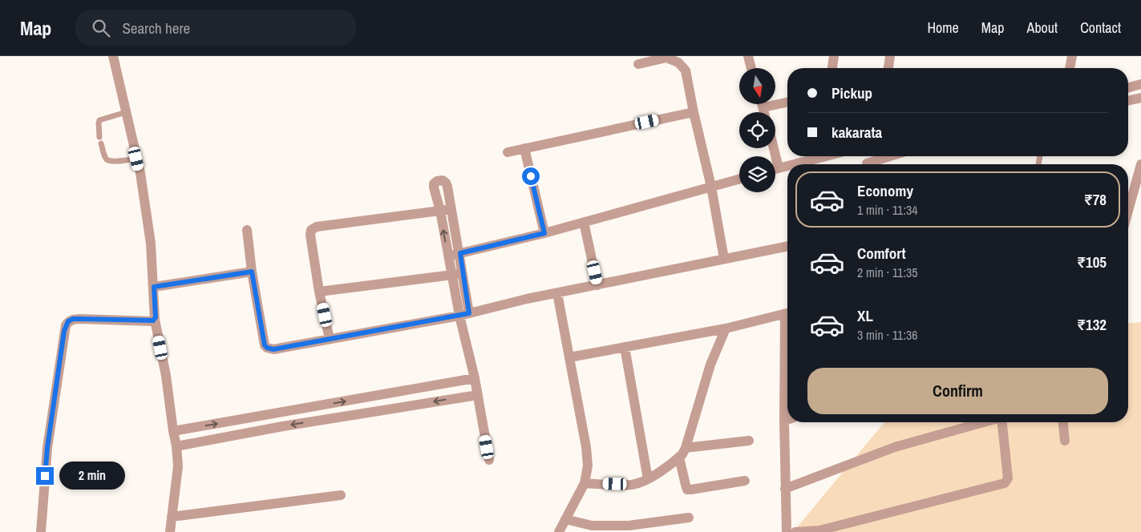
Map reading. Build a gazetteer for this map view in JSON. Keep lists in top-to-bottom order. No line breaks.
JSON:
{"north":"bottom","page":{"header":"Map","search":"Search here","nav":["Home","Map","About","Contact"],"banner":["Pickup","kakarata"],"list":[{"name":"Economy","note":"1 min · 11:34","value":"₹78"},{"name":"Comfort","note":"2 min · 11:35","value":"₹105"},{"name":"XL","note":"3 min · 11:36","value":"₹132"}],"buttons":"Confirm","bubble":"2 min"}}
